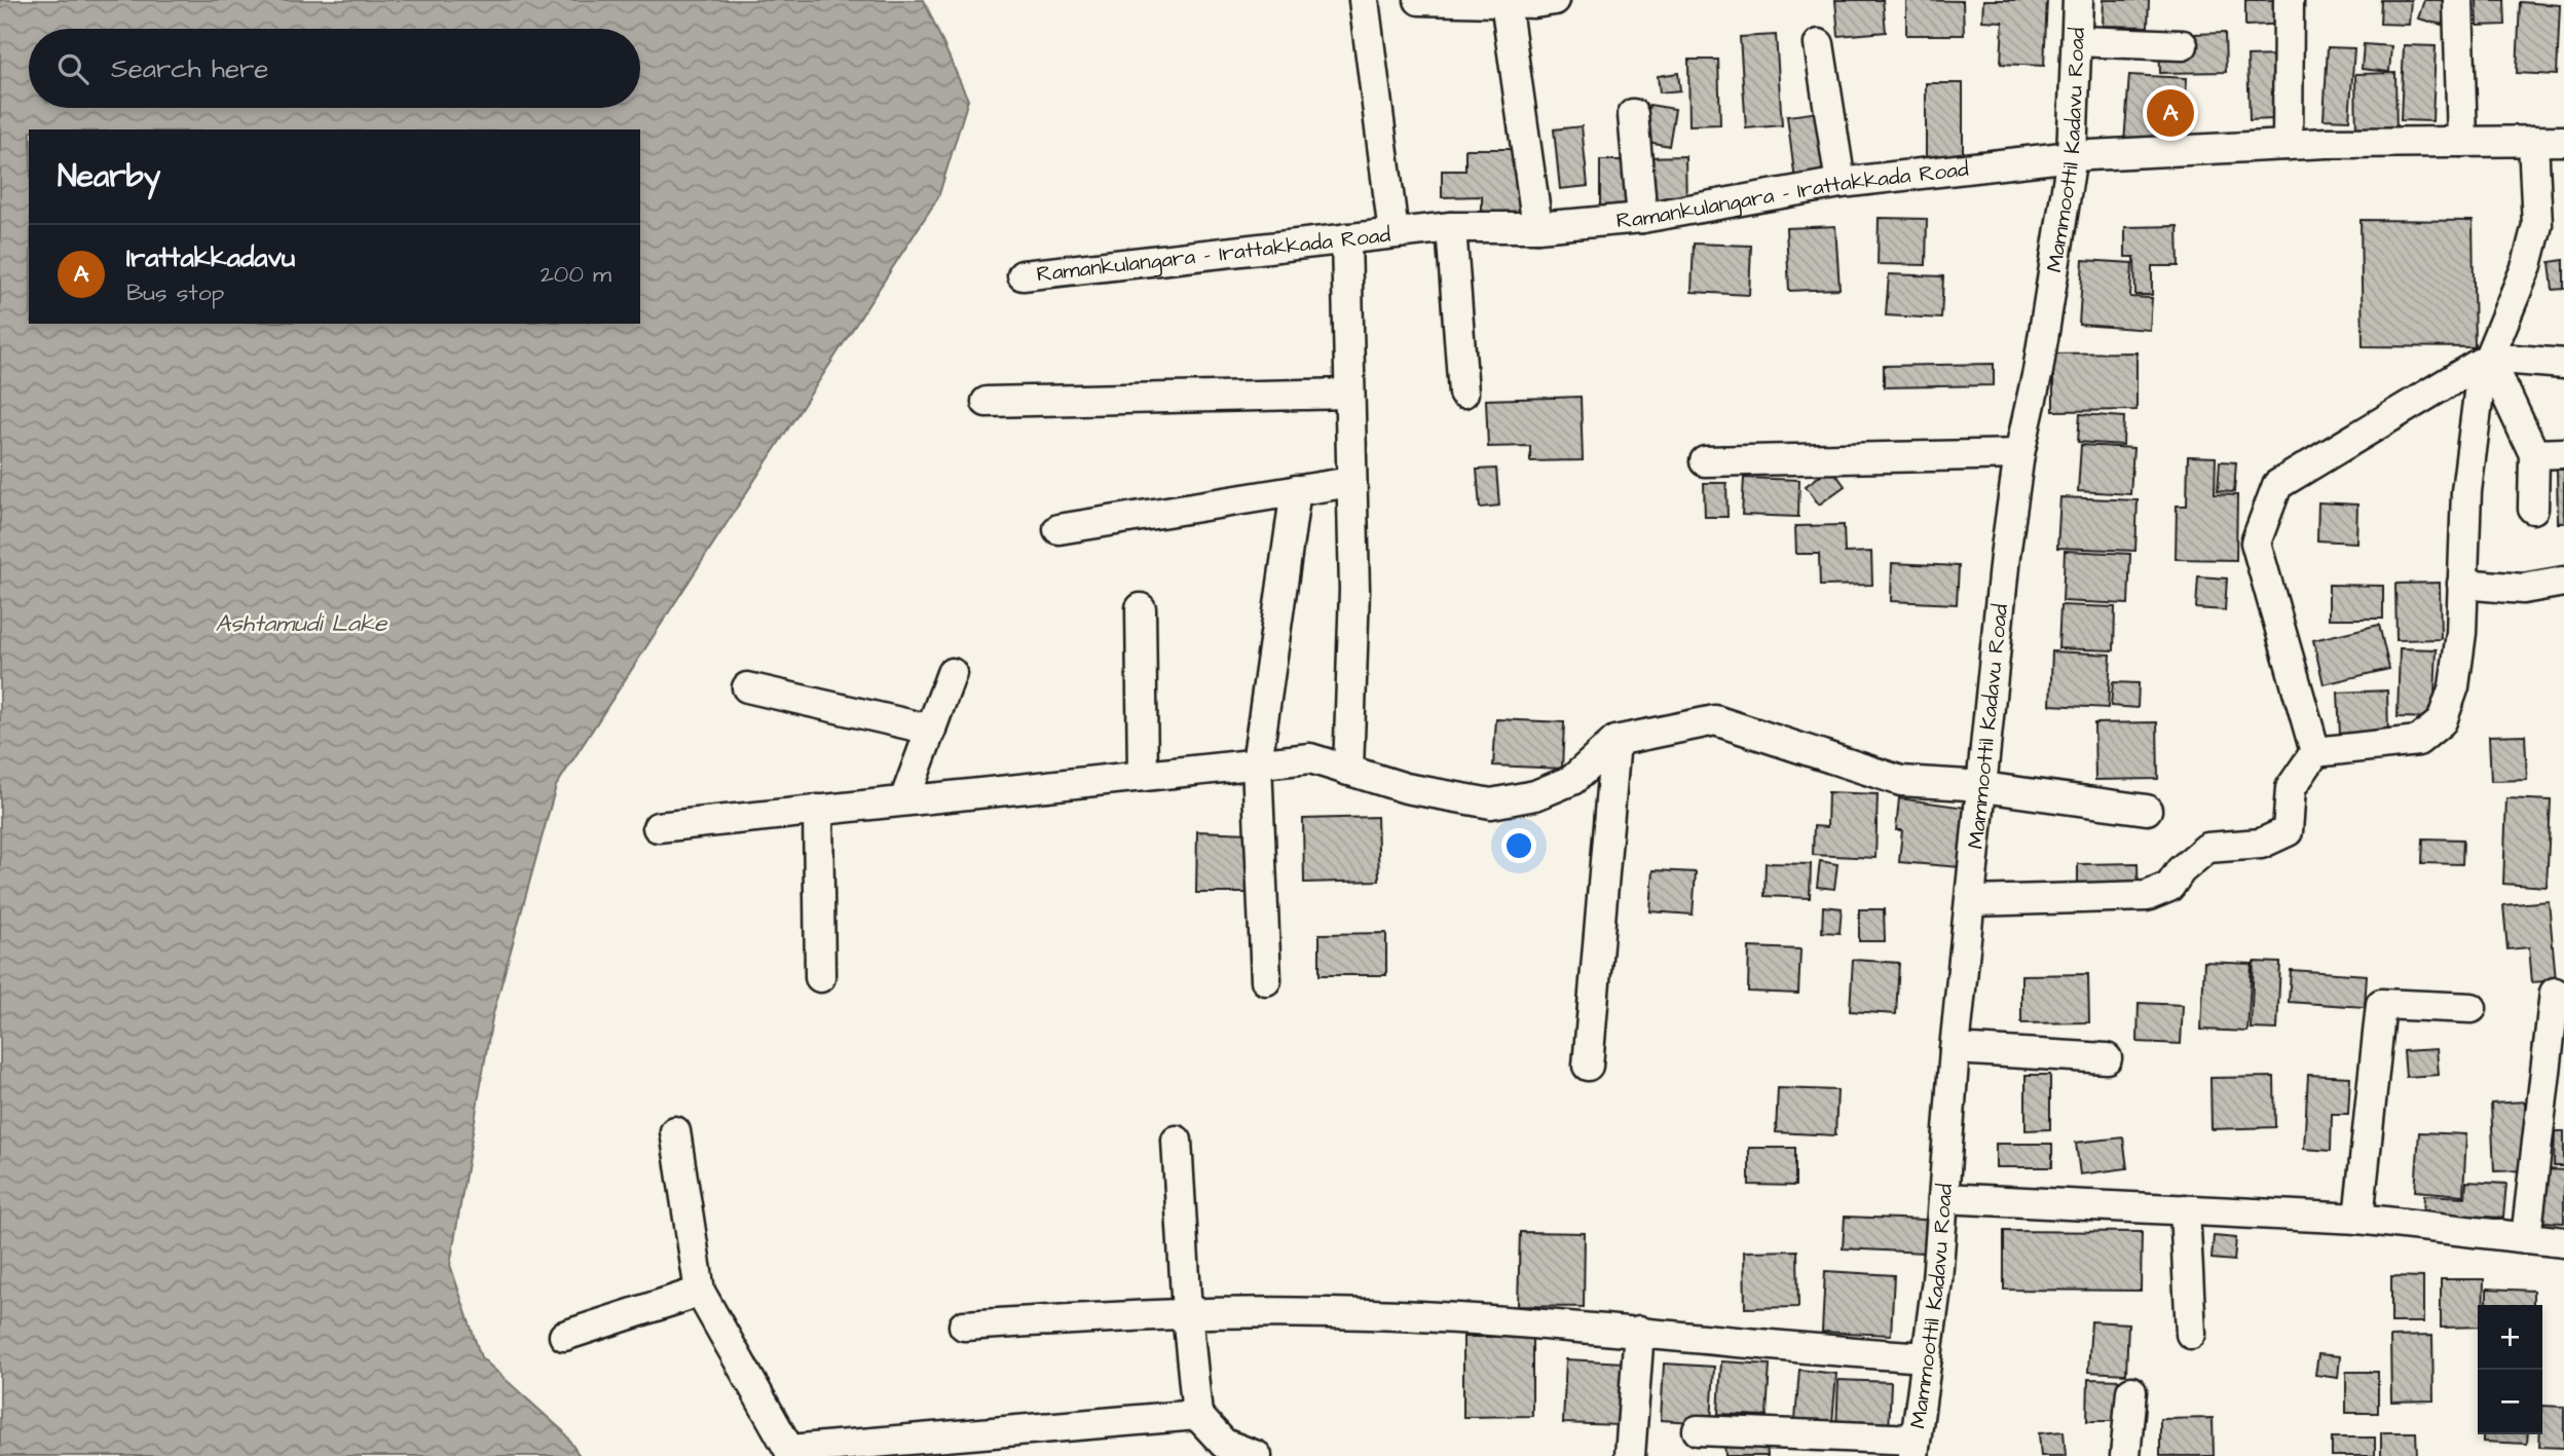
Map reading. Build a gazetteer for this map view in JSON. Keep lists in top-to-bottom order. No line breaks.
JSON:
{"streets":{"street":["Mammoottil Kadavu Road","Ramankulangara - Irattakkada Road"]},"crossings":[["Mammoottil Kadavu Road","Ramankulangara - Irattakkada Road"]],"water":["Ashtamudi Lake"],"page":{"search":"Search here","pins":"A","heading":"Nearby","list":[{"mark":"A","name":"Irattakkadavu","note":"Bus stop","value":"200 m"}],"map_buttons":["+","−"]}}
